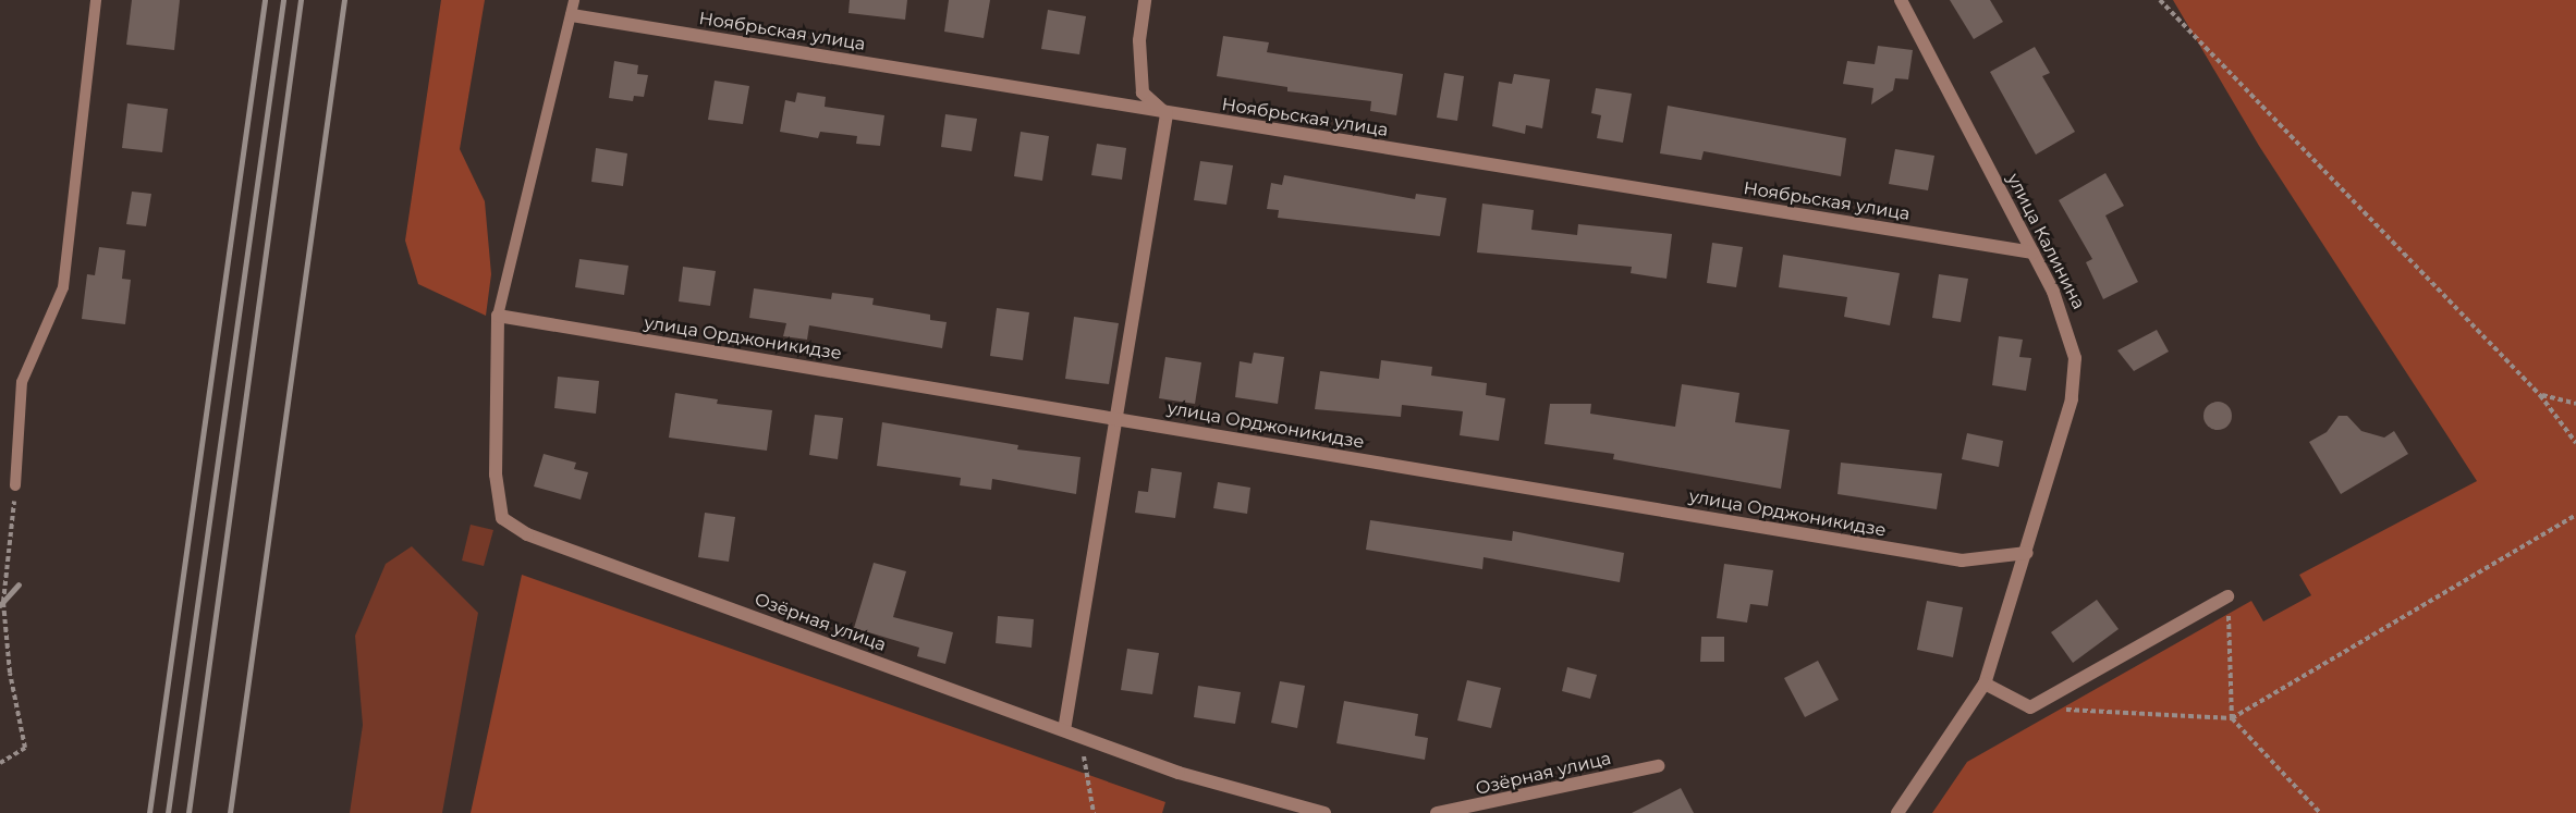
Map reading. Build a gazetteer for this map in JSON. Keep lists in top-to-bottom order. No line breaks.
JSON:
{"streets":{"street":["Ноябрьская улица","улица Калинина","улица Орджоникидзе","Озёрная улица"]},"crossings":[["Ноябрьская улица","улица Калинина"],["улица Калинина","улица Орджоникидзе"],["улица Орджоникидзе","Озёрная улица"]]}
